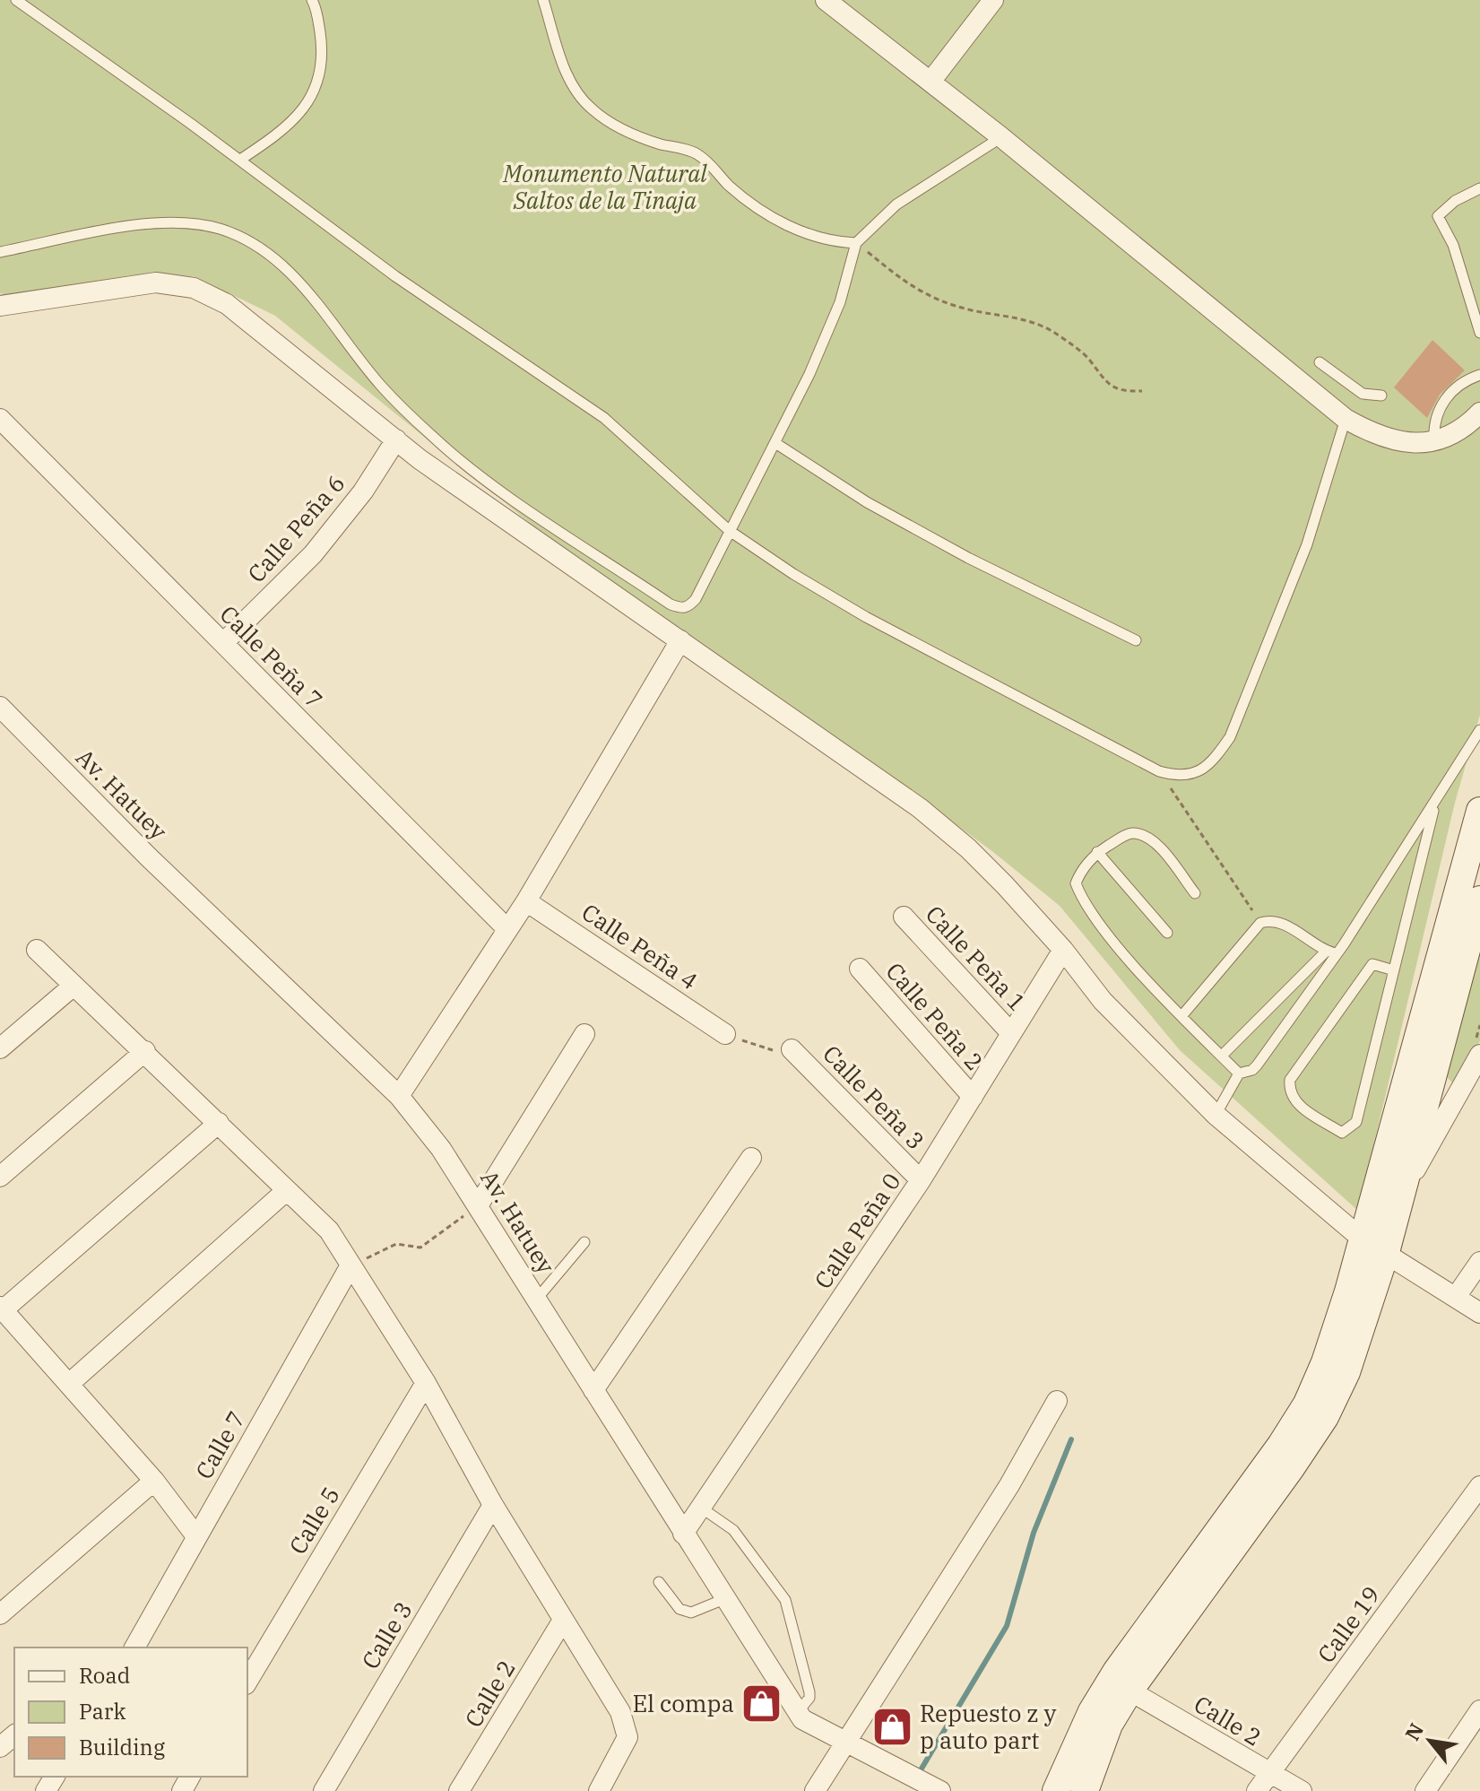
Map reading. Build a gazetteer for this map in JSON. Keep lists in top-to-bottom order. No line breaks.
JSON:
{"streets":{"street":["Calle Peña 6","Calle Peña 7","Av. Hatuey","Calle Peña 4","Calle Peña 1","Calle Peña 2","Calle Peña 3","Calle Peña 0","Calle 7","Calle 5","Calle 19","Calle 3","Calle 2"]},"crossings":[["Calle Peña 6","Calle Peña 7"],["Av. Hatuey","Calle Peña 0"],["Calle Peña 1","Calle Peña 0"],["Calle Peña 2","Calle Peña 0"],["Calle Peña 3","Calle Peña 0"],["Calle 19","Calle 2"]],"parks":["Monumento Natural Saltos de la Tinaja"],"places":{"shop":["El compa","Repuesto z y p auto part"]},"legend":["Road","Park","Building"],"north":"top left"}
